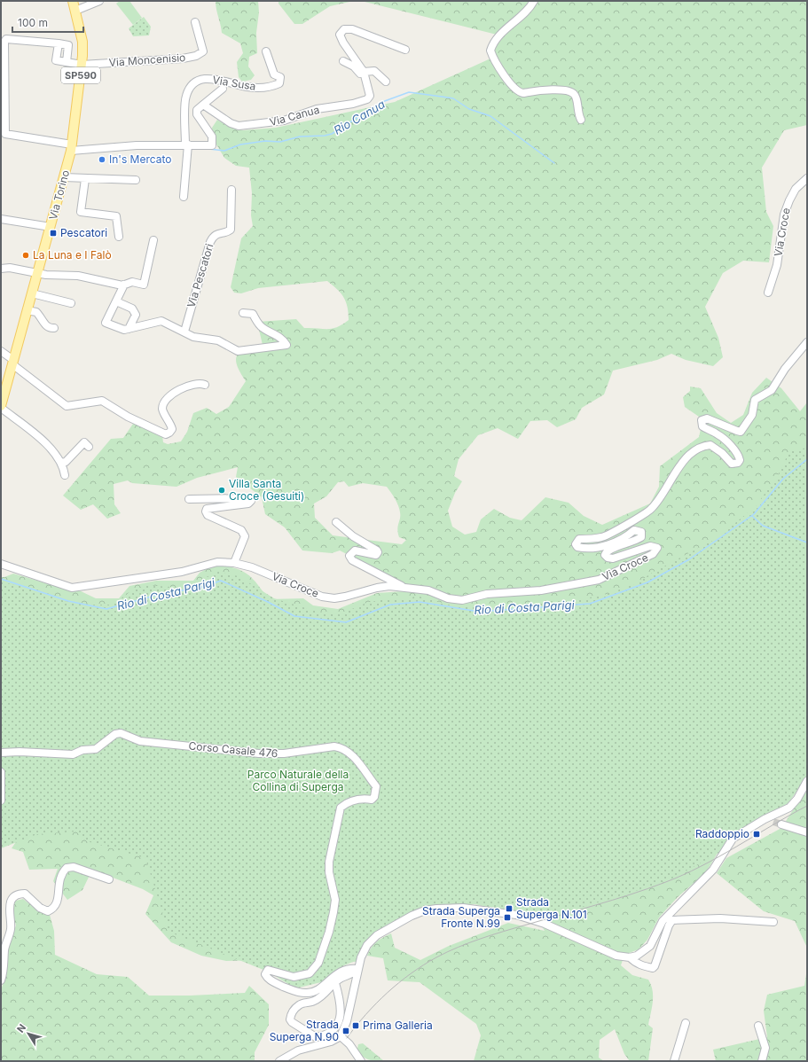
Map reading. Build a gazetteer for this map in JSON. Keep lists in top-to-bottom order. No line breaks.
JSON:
{"streets":{"main road":["SP590","Via Torino"],"street":["Via Moncenisio","Via Susa","Via Canua","Via Croce","Via Pescatori","Corso Casale 476"]},"crossings":[["Via Moncenisio","Via Torino"]],"water":["Rio Canua","Rio di Costa Parigi"],"parks":["Parco Naturale della Collina di Superga"],"places":{"other":["In's Mercato","La Luna e I Falò","Villa Santa Croce (Gesuiti)"],"transit":["Pescatori","Raddoppio","Strada Superga N.101","Strada Superga Fronte N.99","Prima Galleria","Strada Superga N.90"]},"scale_bar":"100 m","north":"top left"}
